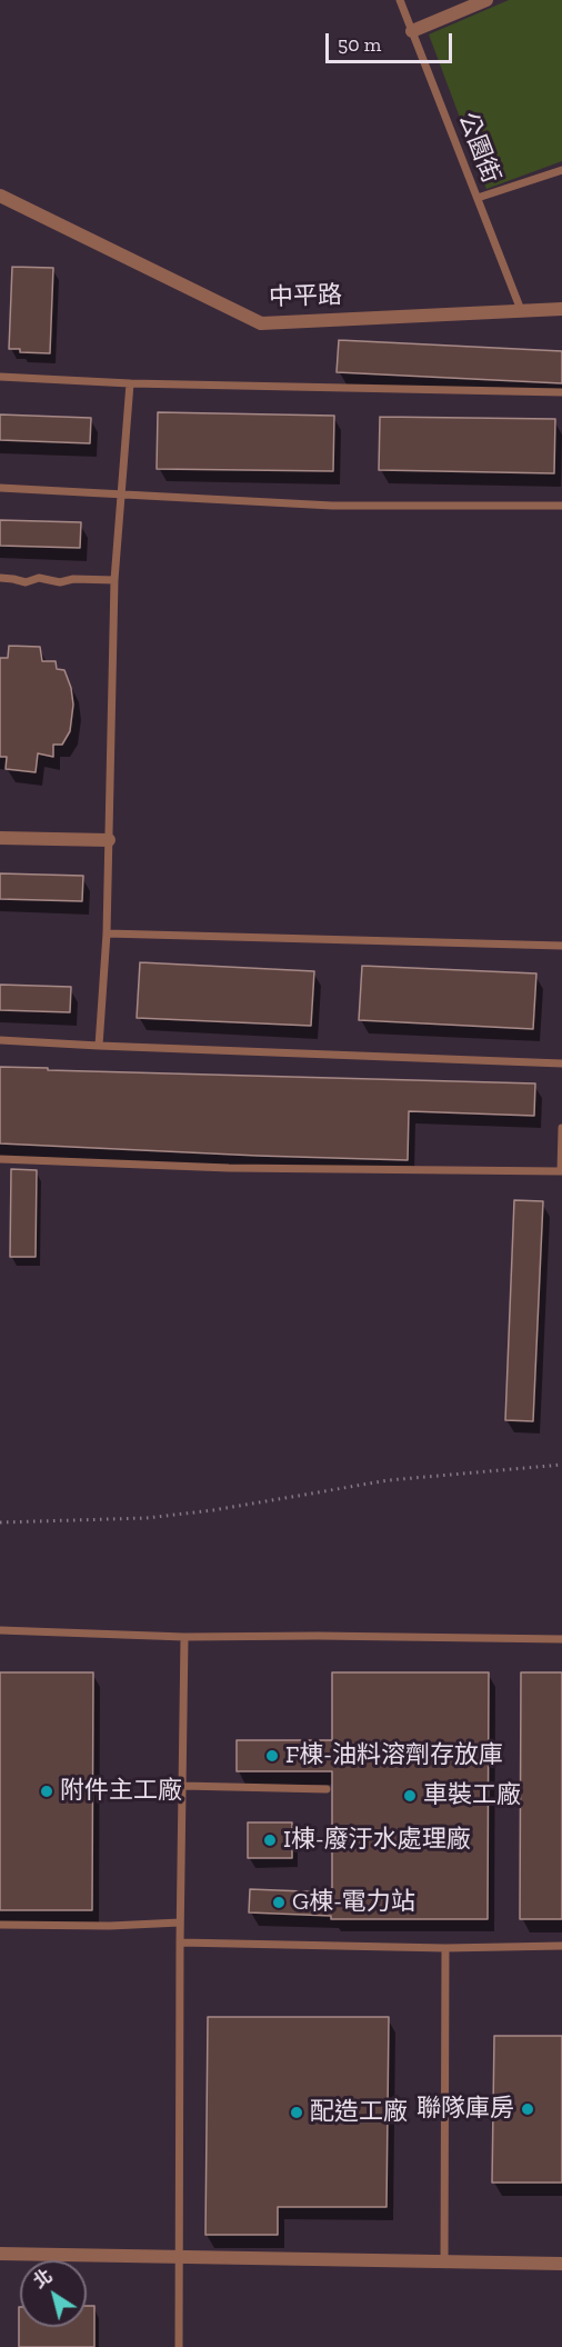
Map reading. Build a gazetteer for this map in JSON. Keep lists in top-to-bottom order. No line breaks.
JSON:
{"streets":{"street":["中平路"],"lane":["公園街"]},"crossings":[["公園街","中平路"]],"places":["F棟-油料溶劑存放庫","附件主工廠","車裝工廠","I棟-廢汙水處理廠","G棟-電力站","聯隊庫房","配造工廠"],"scale_bar":"50 m","north":"top left"}
